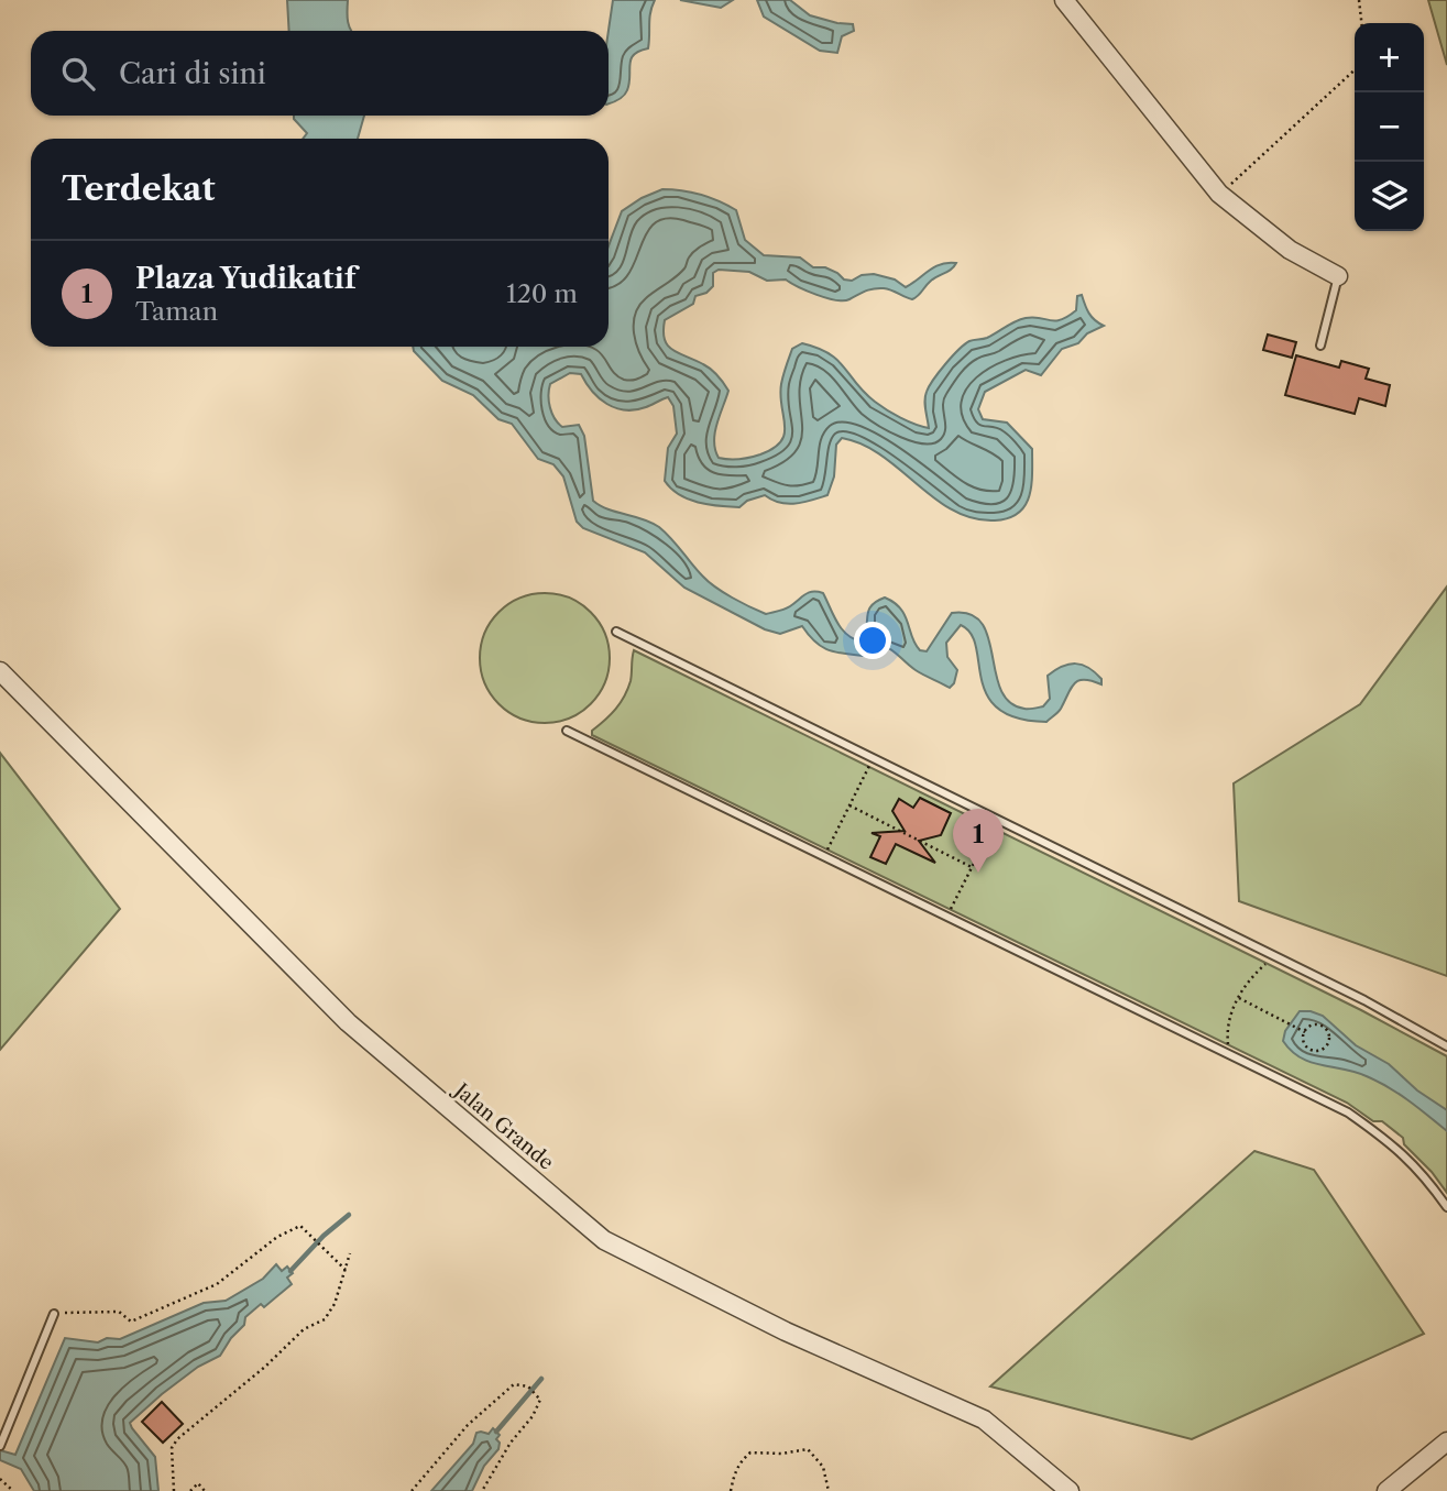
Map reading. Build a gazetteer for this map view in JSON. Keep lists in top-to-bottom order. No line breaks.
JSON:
{"streets":{"street":["Jalan Grande"]},"page":{"map_buttons":["+","−"],"search":"Cari di sini","heading":"Terdekat","list":[{"mark":"1","name":"Plaza Yudikatif","note":"Taman","value":"120 m"}],"pins":"1"}}
